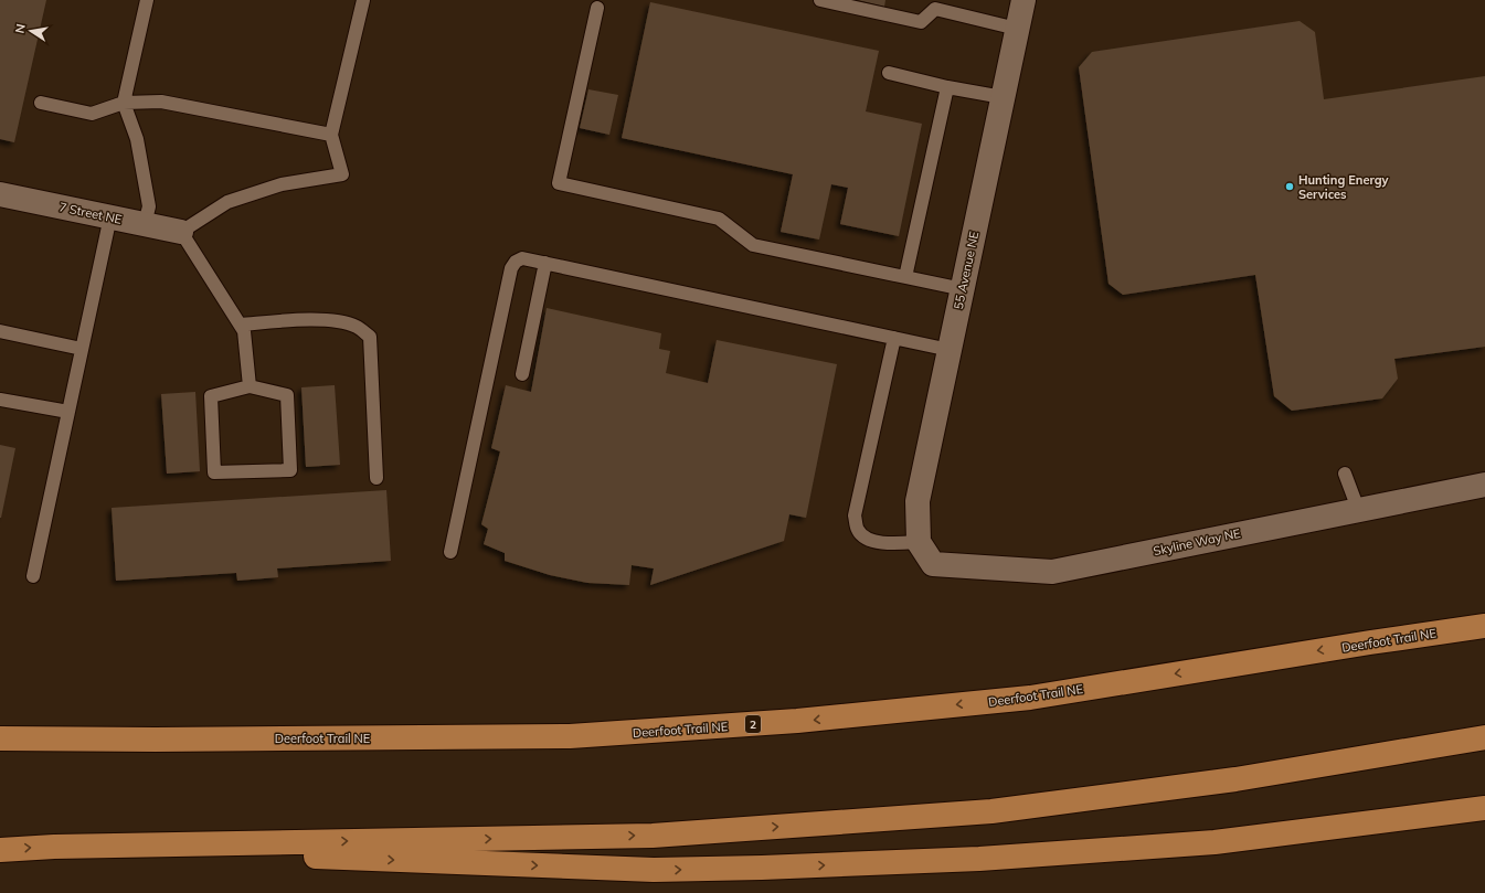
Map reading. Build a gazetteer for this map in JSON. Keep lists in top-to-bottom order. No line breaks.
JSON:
{"streets":{"highway":["Deerfoot Trail NE","2"],"street":["7 Street NE","55 Avenue NE","Skyline Way NE"]},"crossings":[["55 Avenue NE","Skyline Way NE"]],"places":["Hunting Energy Services"],"north":"left"}
